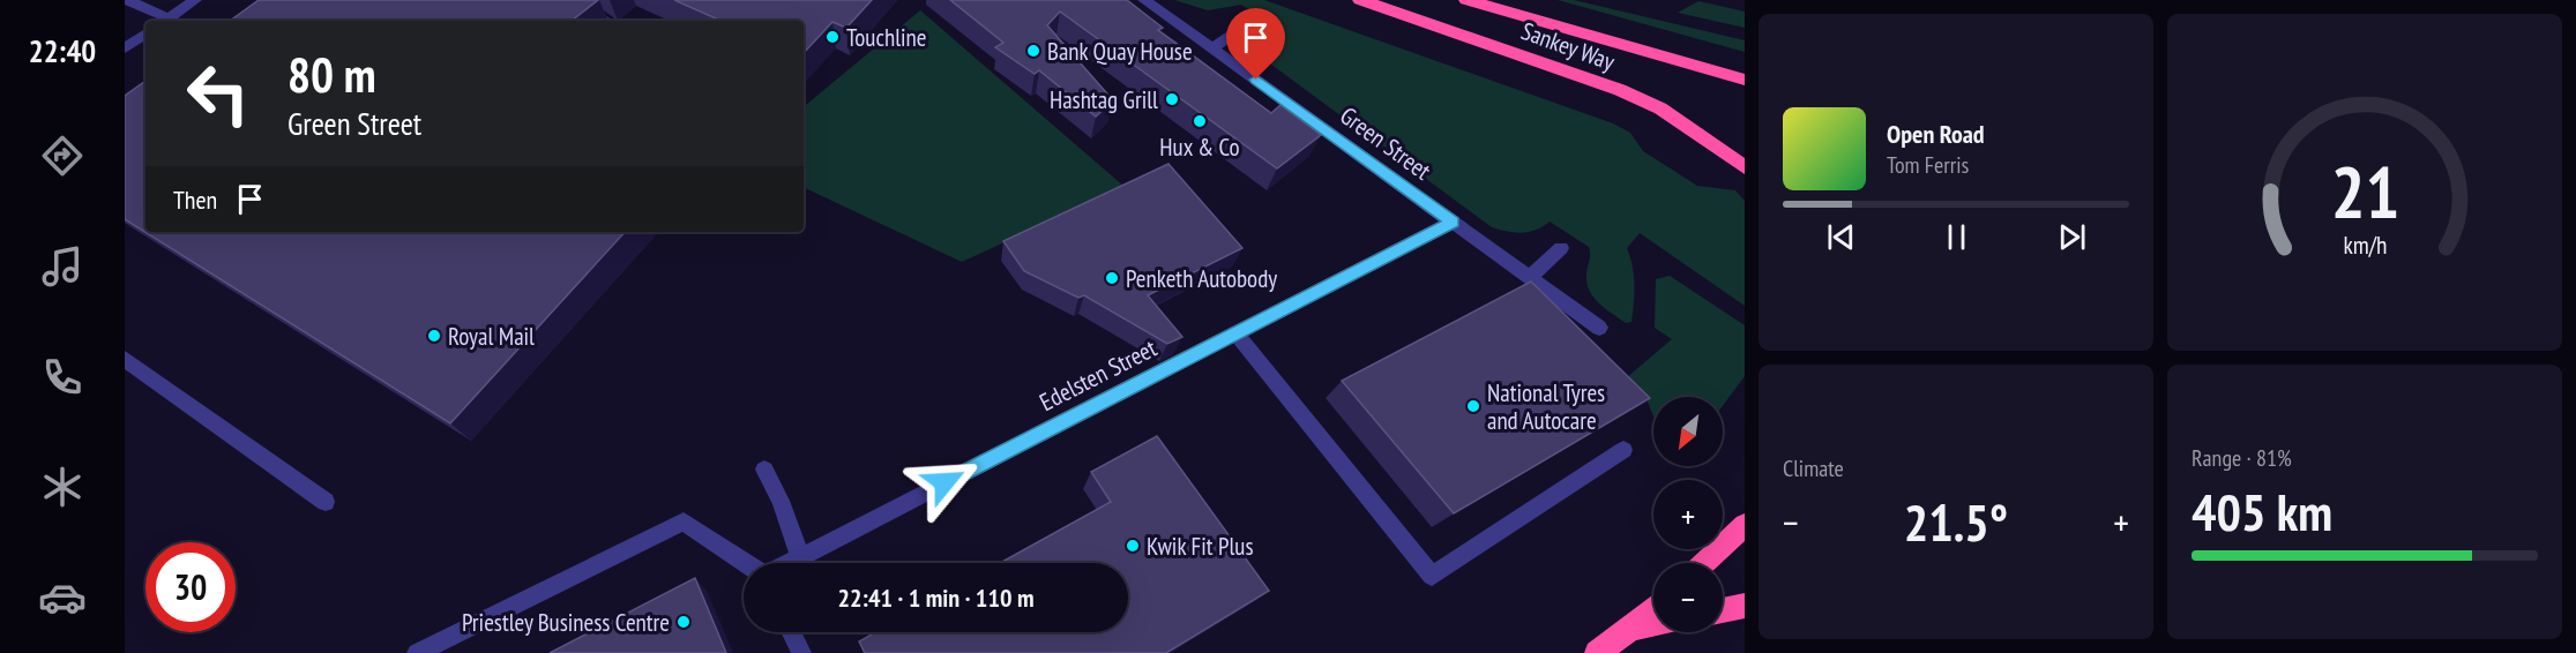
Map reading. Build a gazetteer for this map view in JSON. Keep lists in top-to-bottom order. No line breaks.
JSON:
{"streets":{"highway":["Sankey Way"],"street":["Green Street","Edelsten Street"]},"crossings":[["Green Street","Edelsten Street"]],"places":["Touchline","Bank Quay House","Hashtag Grill","Hux & Co","Penketh Autobody","Royal Mail","National Tyres and Autocare","Kwik Fit Plus","Priestley Business Centre"],"north":"bottom left","page":{"tabs":"22:40","turn":["80 m","Green Street"],"song":["Open Road","Tom Ferris"],"then":"Then","tile":["Climate",["Range · 81%","405 km"]],"map_buttons":["+","−"],"heat":["−","21.5°","+"],"limit":"30","trip":"22:41 · 1 min · 110 m","gauge":["21","km/h"]}}
